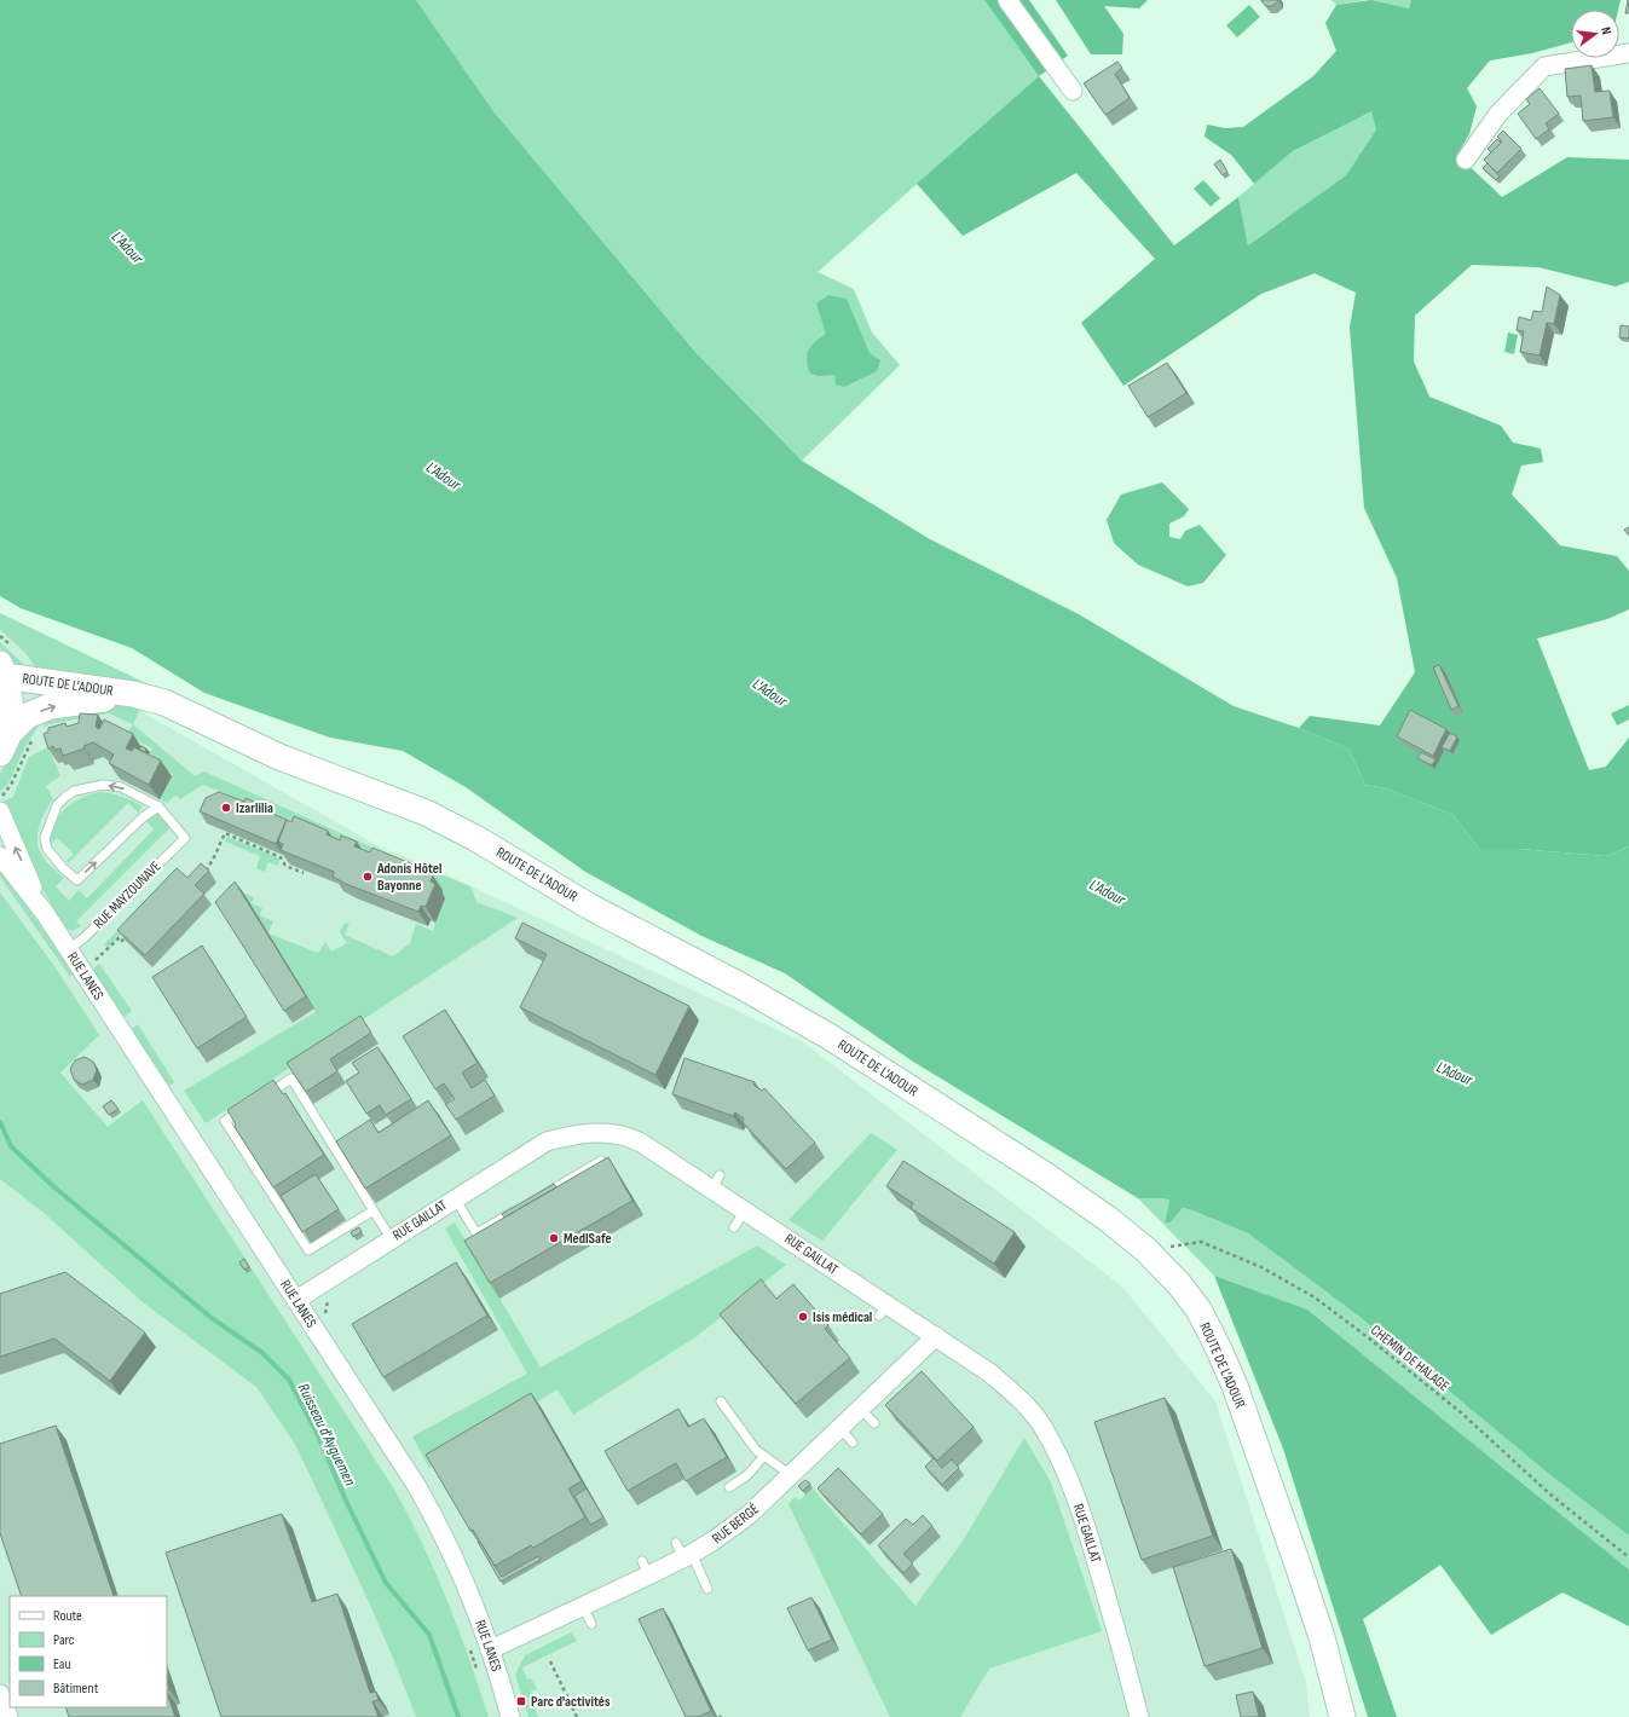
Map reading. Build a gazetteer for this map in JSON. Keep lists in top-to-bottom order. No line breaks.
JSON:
{"streets":{"main road":["ROUTE DE L'ADOUR"],"street":["RUE LANES","RUE GAILLAT","RUE BERGÉ"],"lane":["RUE MAYZOUNAVE"],"path":["CHEMIN DE HALAGE"]},"crossings":[["ROUTE DE L'ADOUR","CHEMIN DE HALAGE"],["RUE MAYZOUNAVE","RUE LANES"],["RUE LANES","RUE GAILLAT"],["RUE LANES","RUE BERGÉ"],["RUE GAILLAT","RUE BERGÉ"]],"water":["L'Adour","Ruisseau d'Ayguemen"],"places":{"other":["Izarlilia","Adonis Hôtel Bayonne","MedISafe","Isis médical"],"transit":["Parc d'activités"]},"legend":["Route","Parc","Eau","Bâtiment"],"north":"right"}
